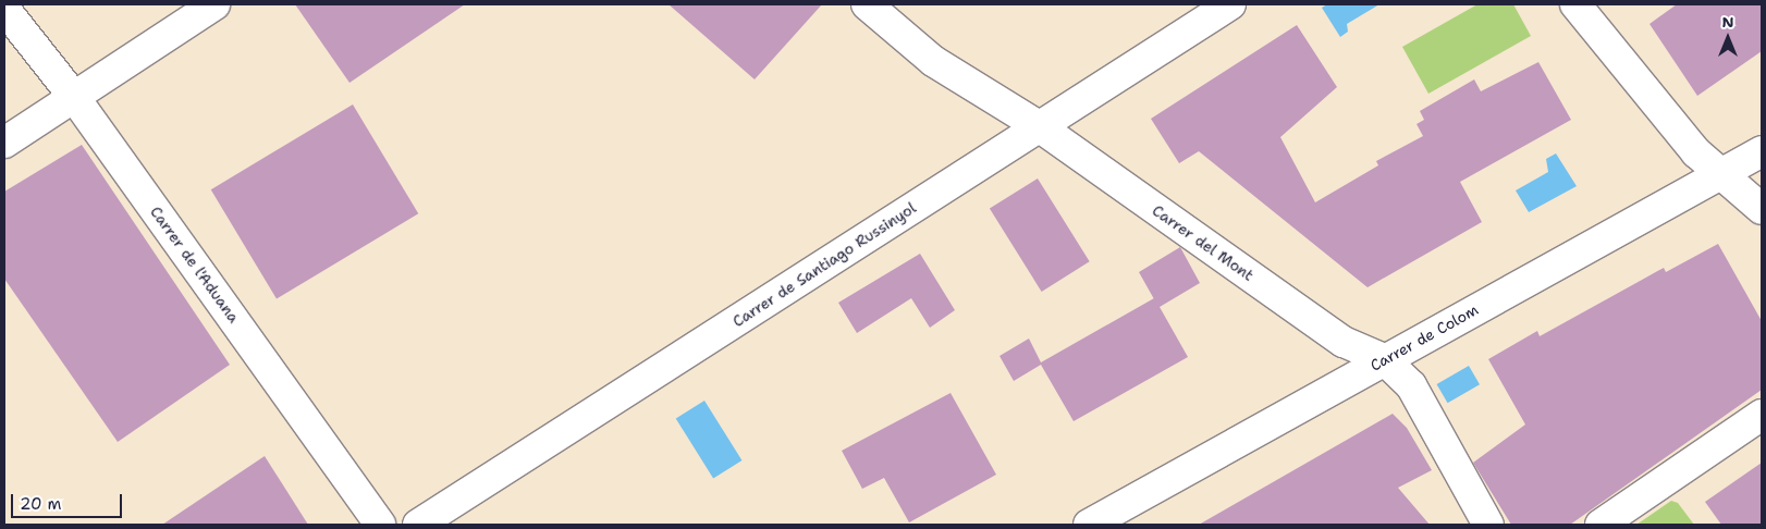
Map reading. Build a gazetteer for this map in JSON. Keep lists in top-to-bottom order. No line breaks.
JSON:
{"streets":{"street":["Carrer del Mont","Carrer de l'Aduana","Carrer de Santiago Russinyol","Carrer de Colom"]},"crossings":[["Carrer del Mont","Carrer de Santiago Russinyol"],["Carrer del Mont","Carrer de Colom"]],"scale_bar":"20 m","north":"top"}
